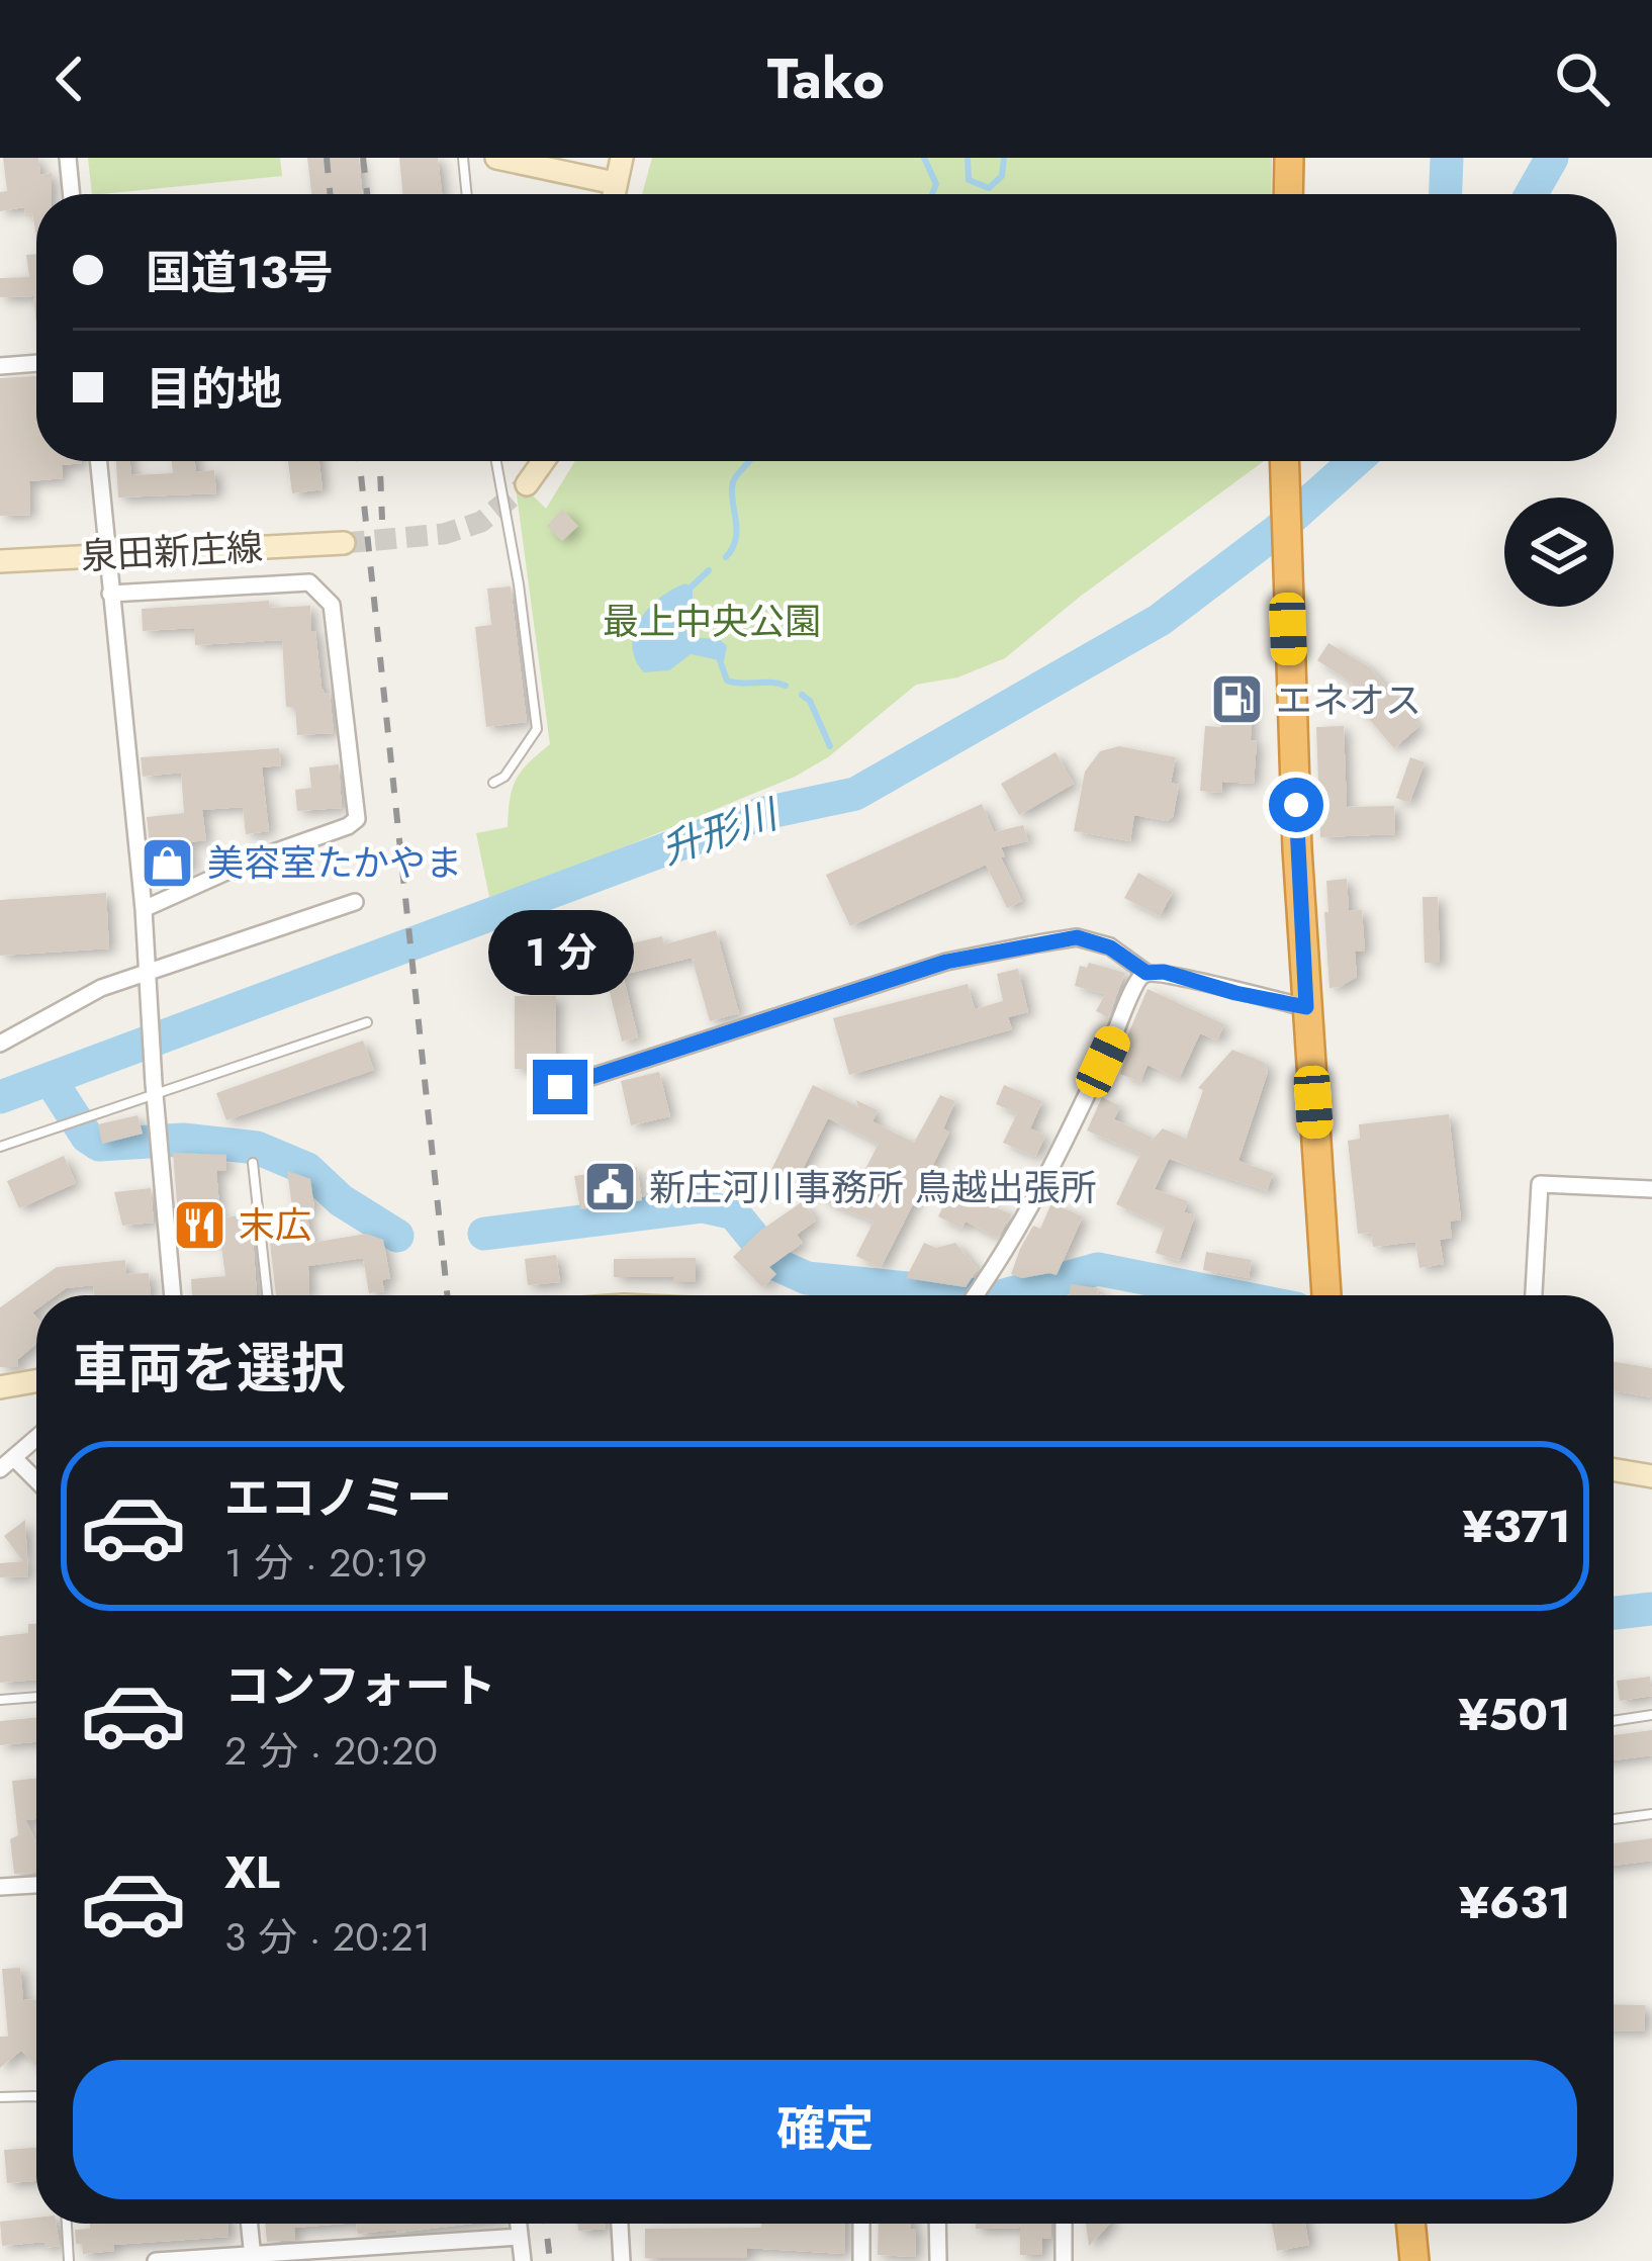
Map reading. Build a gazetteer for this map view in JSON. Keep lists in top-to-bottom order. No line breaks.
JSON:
{"streets":{"main road":["泉田新庄線"]},"water":["升形川"],"parks":["最上中央公園"],"places":{"fuel station":["エネオス"],"shop":["美容室たかやま"],"public building":["新庄河川事務所 鳥越出張所"],"restaurant":["末広"]},"page":{"header":"Tako","banner":["国道13号","目的地"],"bubble":"1 分","heading":"車両を選択","list":[{"name":"エコノミー","note":"1 分 · 20:19","value":"¥371"},{"name":"コンフォート","note":"2 分 · 20:20","value":"¥501"},{"name":"XL","note":"3 分 · 20:21","value":"¥631"}],"buttons":"確定"}}
